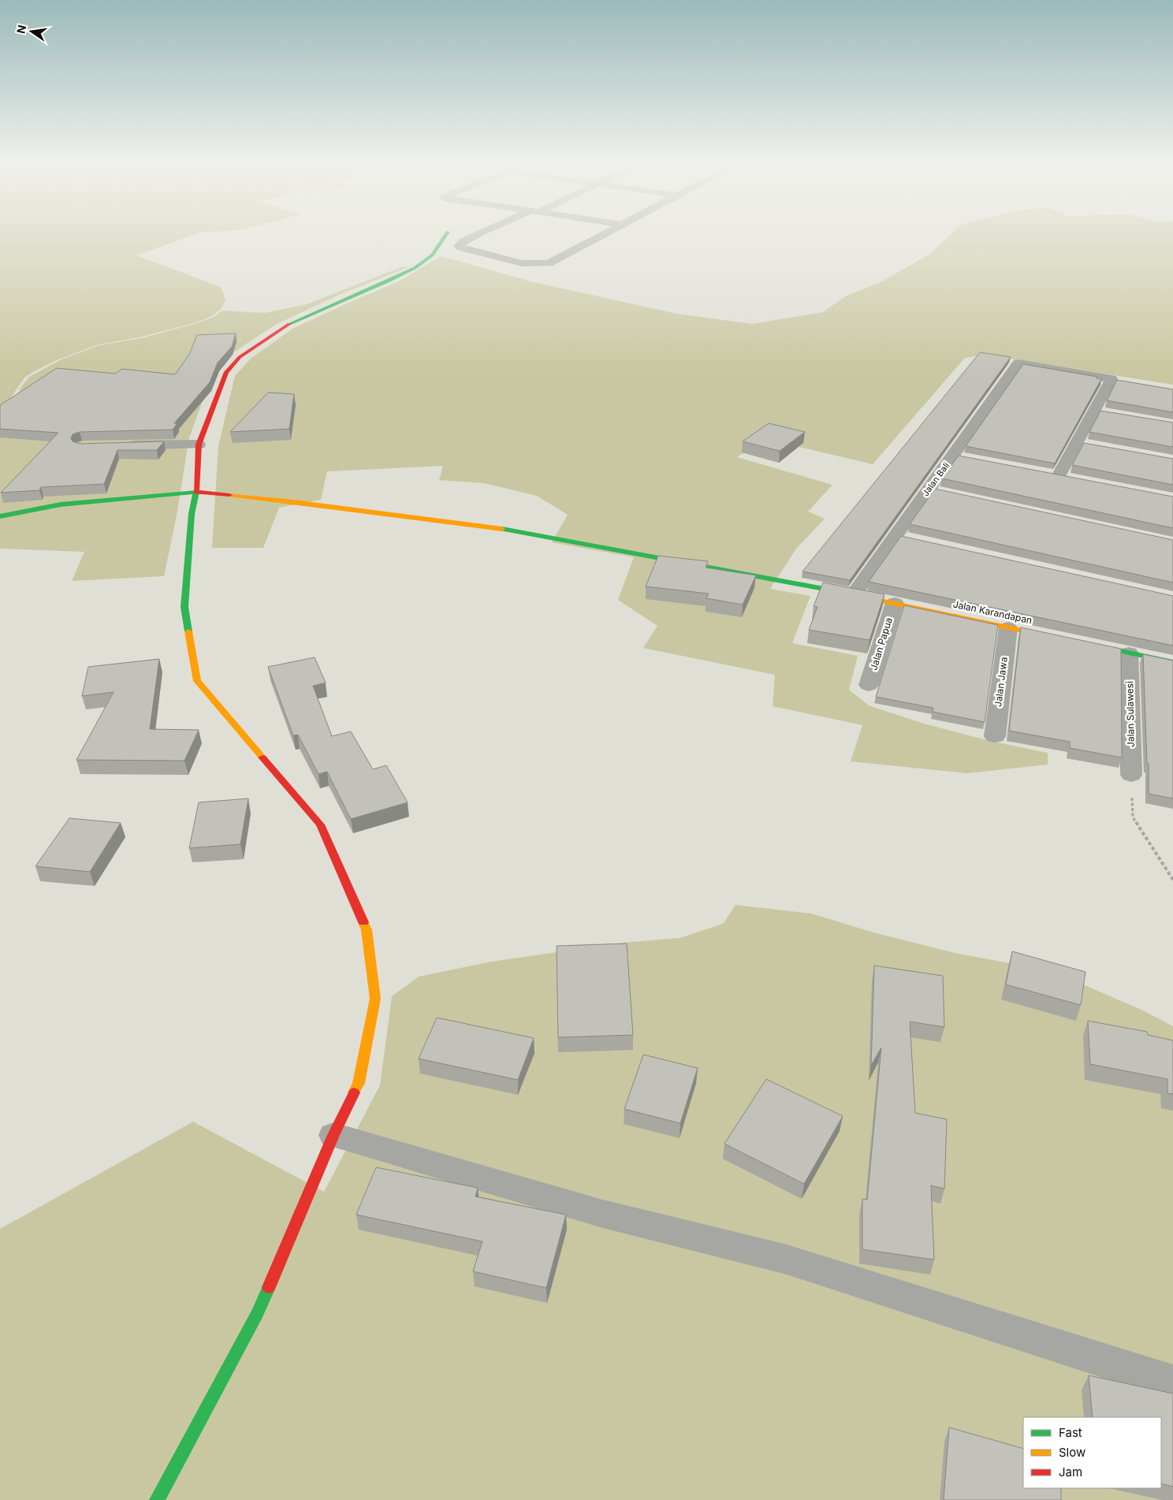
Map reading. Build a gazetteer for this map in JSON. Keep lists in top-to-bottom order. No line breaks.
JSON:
{"streets":{"street":["Jalan Bali","Jalan Karandapan","Jalan Papua","Jalan Jawa","Jalan Sulawesi"]},"crossings":[["Jalan Bali","Jalan Karandapan"],["Jalan Karandapan","Jalan Papua"],["Jalan Karandapan","Jalan Jawa"]],"legend":["Fast","Slow","Jam"],"north":"left"}
